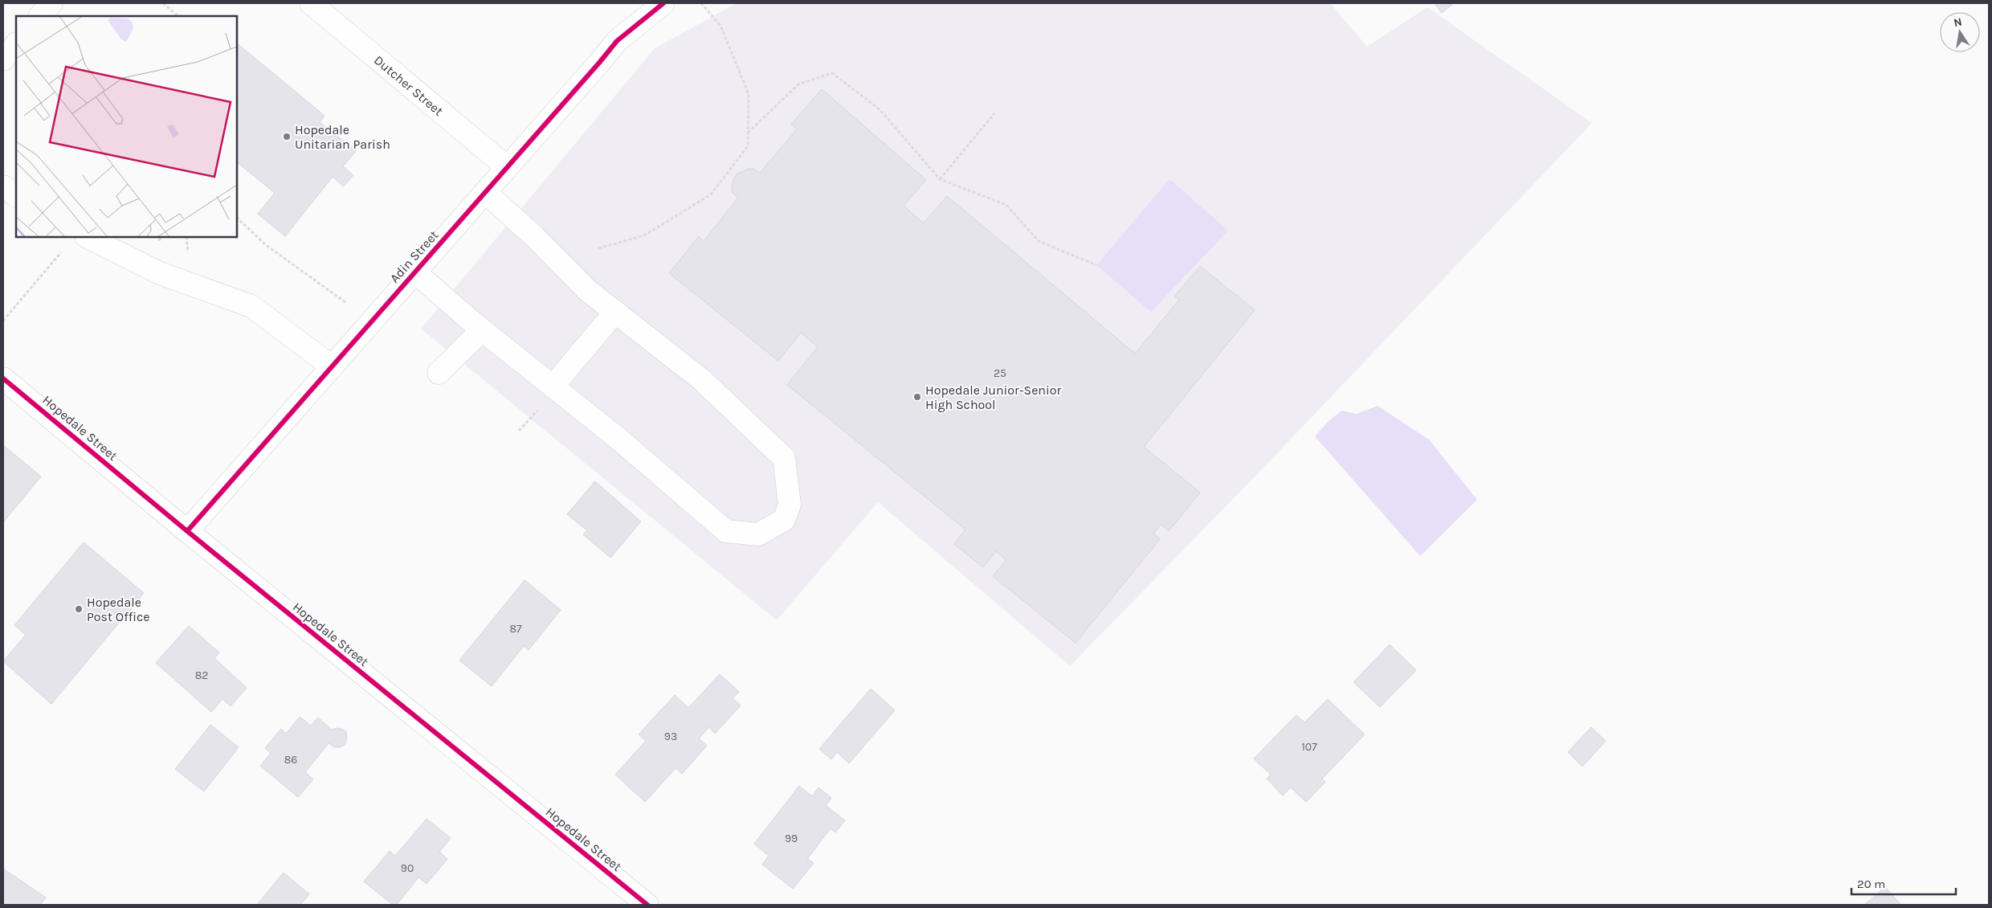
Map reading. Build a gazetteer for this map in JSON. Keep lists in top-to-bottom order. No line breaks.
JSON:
{"streets":{"street":["Dutcher Street","Adin Street","Hopedale Street"]},"crossings":[["Dutcher Street","Adin Street"],["Adin Street","Hopedale Street"]],"places":["Hopedale Unitarian Parish","Hopedale Junior-Senior High School","Hopedale Post Office"],"house_numbers":["25","87","82","93","107","86","99","90"],"scale_bar":"20 m","north":"top"}
